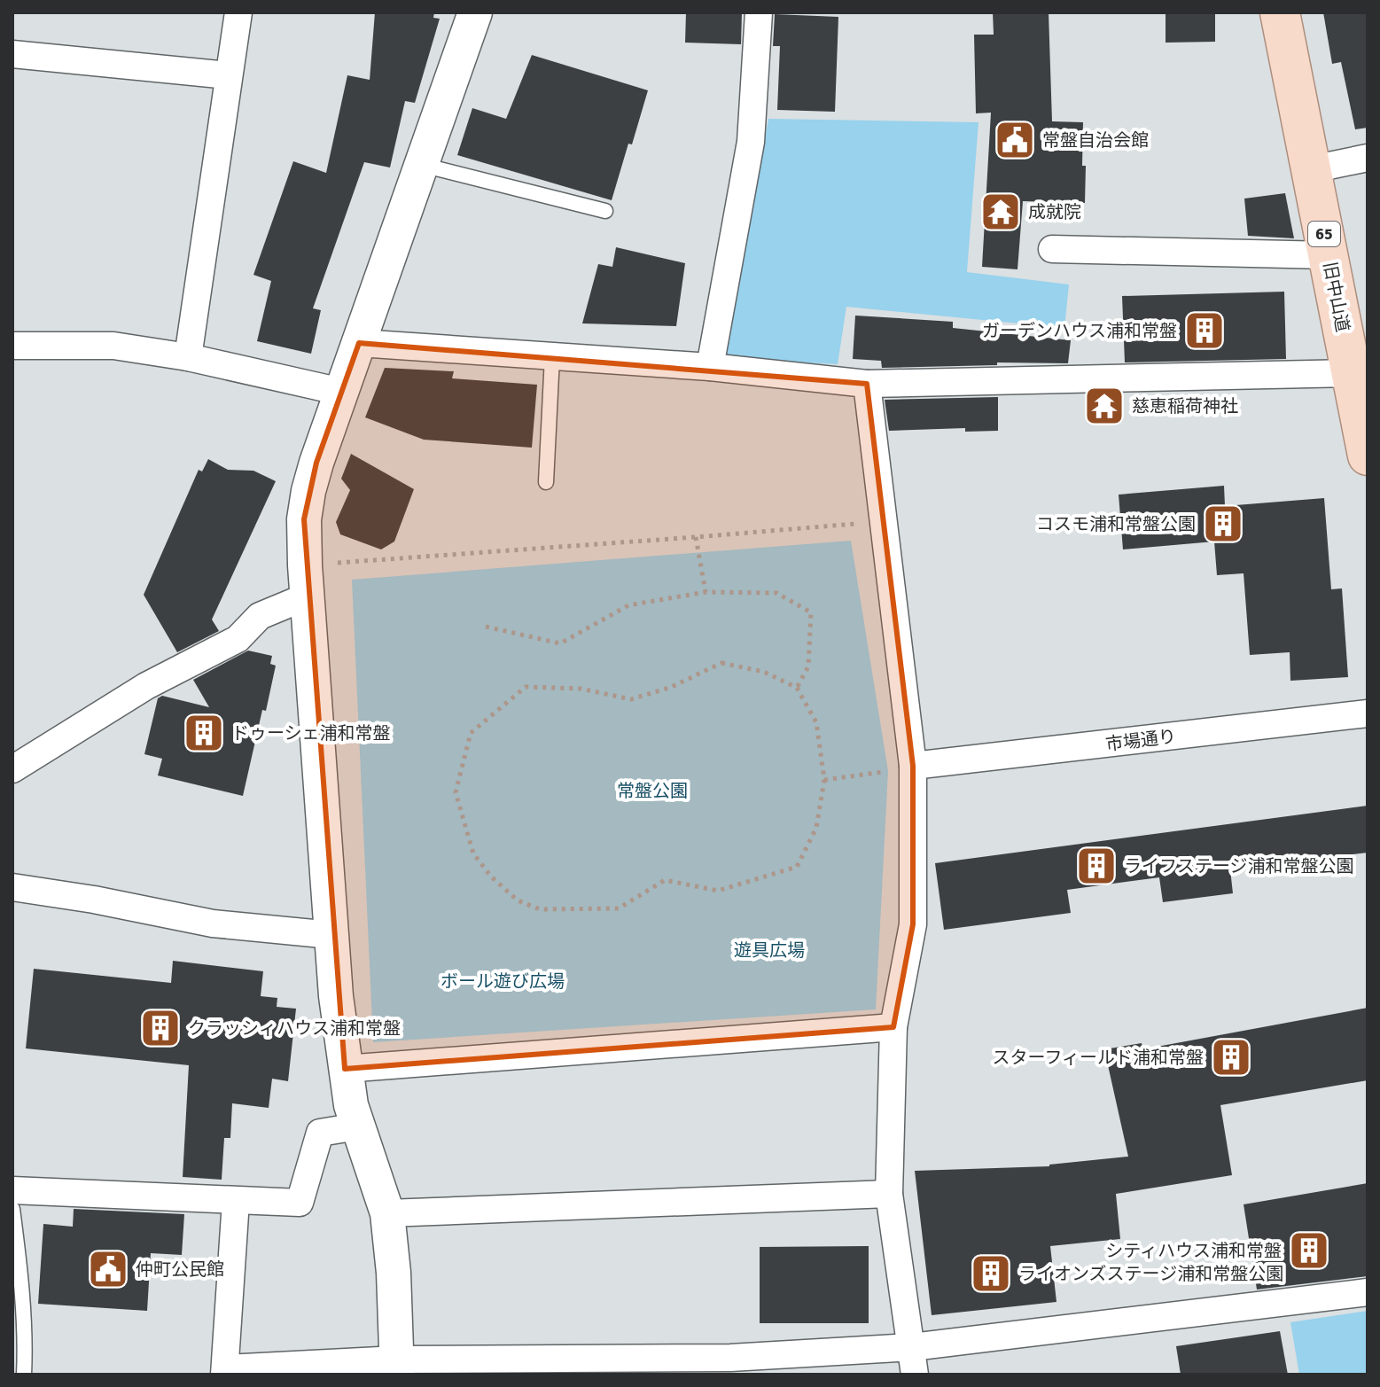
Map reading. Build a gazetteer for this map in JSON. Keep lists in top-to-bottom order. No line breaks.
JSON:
{"streets":{"main road":["65","旧中山道"],"street":["市場通り"]},"parks":["常盤公園","遊具広場","ボール遊び広場"],"places":{"public building":["常盤自治会館","仲町公民館"],"temple":["成就院","慈恵稲荷神社"],"building":["ガーデンハウス浦和常盤","コスモ浦和常盤公園","ドゥーシェ浦和常盤","ライフステージ浦和常盤公園","クラッシィハウス浦和常盤","スターフィールド浦和常盤","シティハウス浦和常盤","ライオンズステージ浦和常盤公園"]}}
